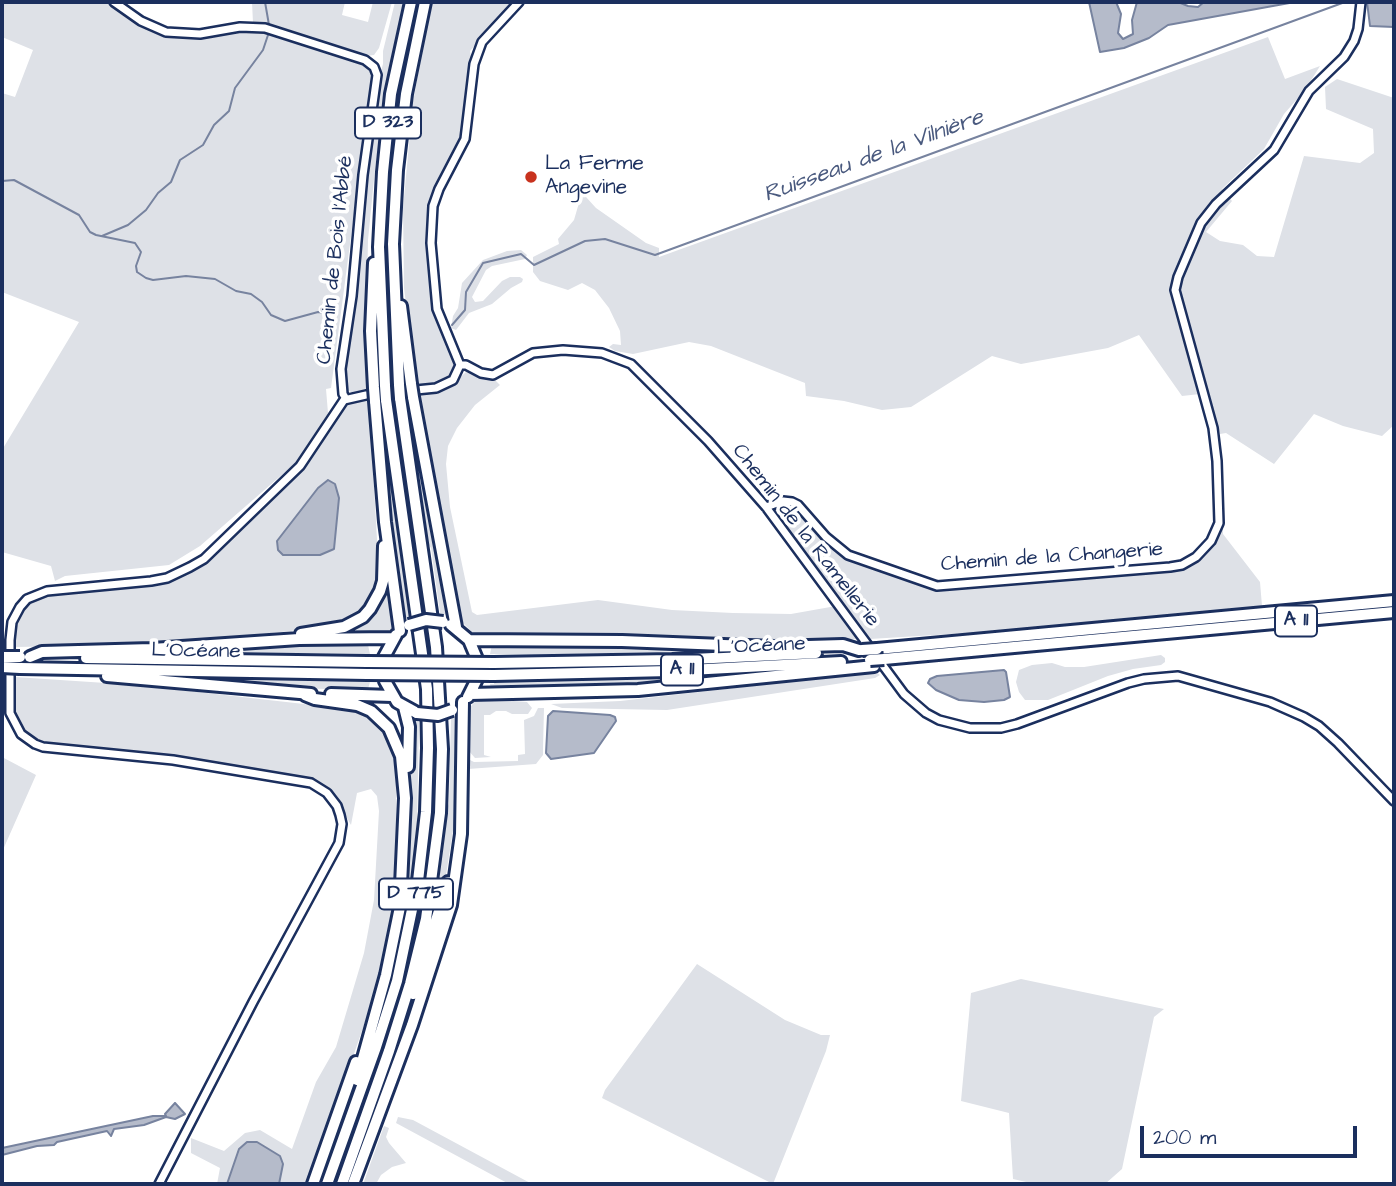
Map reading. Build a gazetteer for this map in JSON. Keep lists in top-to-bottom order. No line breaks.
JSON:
{"streets":{"highway":["D 323","A 11","L’Océane","D 775"],"street":["Chemin de Bois l'Abbé","Chemin de la Ramellerie","Chemin de la Changerie"]},"crossings":[["D 323","D 775"],["Chemin de la Ramellerie","Chemin de la Changerie"]],"water":["Ruisseau de la Vilnière"],"places":["La Ferme Angevine"],"scale_bar":"200 m"}
